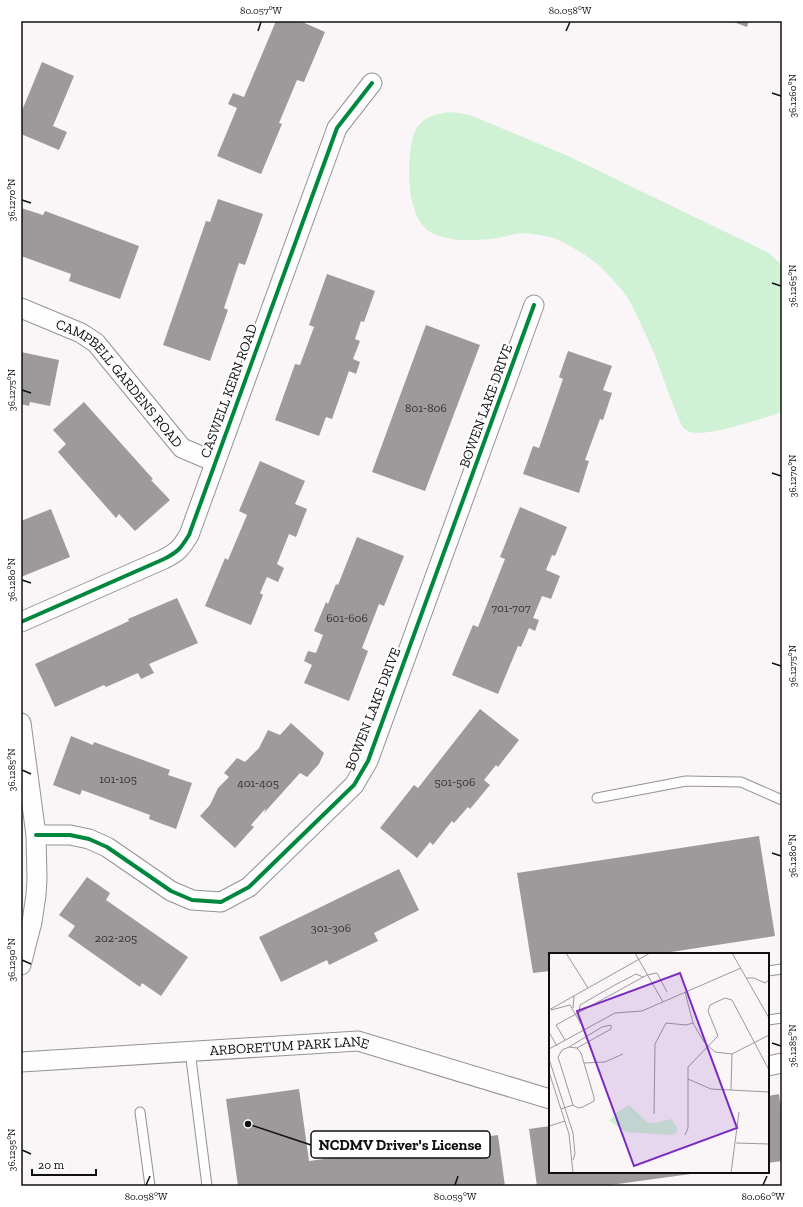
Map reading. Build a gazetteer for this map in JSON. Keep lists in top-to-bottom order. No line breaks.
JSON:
{"streets":{"street":["CAMPBELL GARDENS ROAD","CASWELL KERN ROAD","BOWEN LAKE DRIVE","ARBORETUM PARK LANE"]},"crossings":[["CAMPBELL GARDENS ROAD","CASWELL KERN ROAD"]],"places":["NCDMV Driver's License"],"house_numbers":["801-806","701-707","601-606","101-105","501-506","401-405","301-306","202-205"],"scale_bar":"20 m","coordinates":["80.057°W","80.058°W","36.1260°N","36.1270°N","36.1265°N","36.1275°N","36.1280°N","36.1285°N","36.1290°N","36.1295°N","80.059°W","80.060°W"]}
